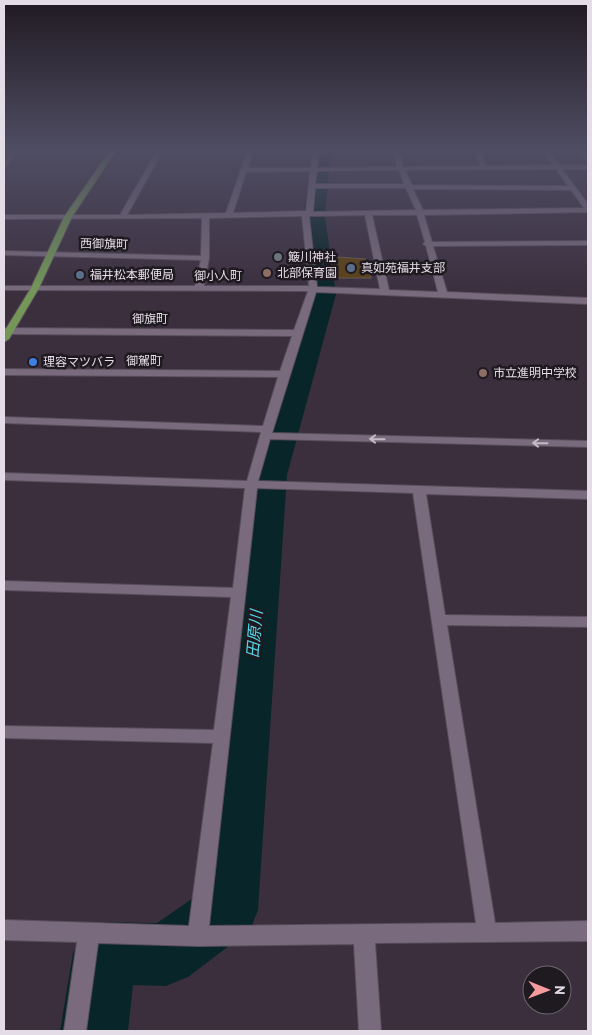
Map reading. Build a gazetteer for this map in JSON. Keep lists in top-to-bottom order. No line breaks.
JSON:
{"streets":{"street":["西御旗町","御小人町","御旗町","御駕町"]},"water":["田原川"],"places":["簸川神社","真如苑福井支部","北部保育園","福井松本郵便局","理容マツバラ","市立進明中学校"],"north":"right"}
